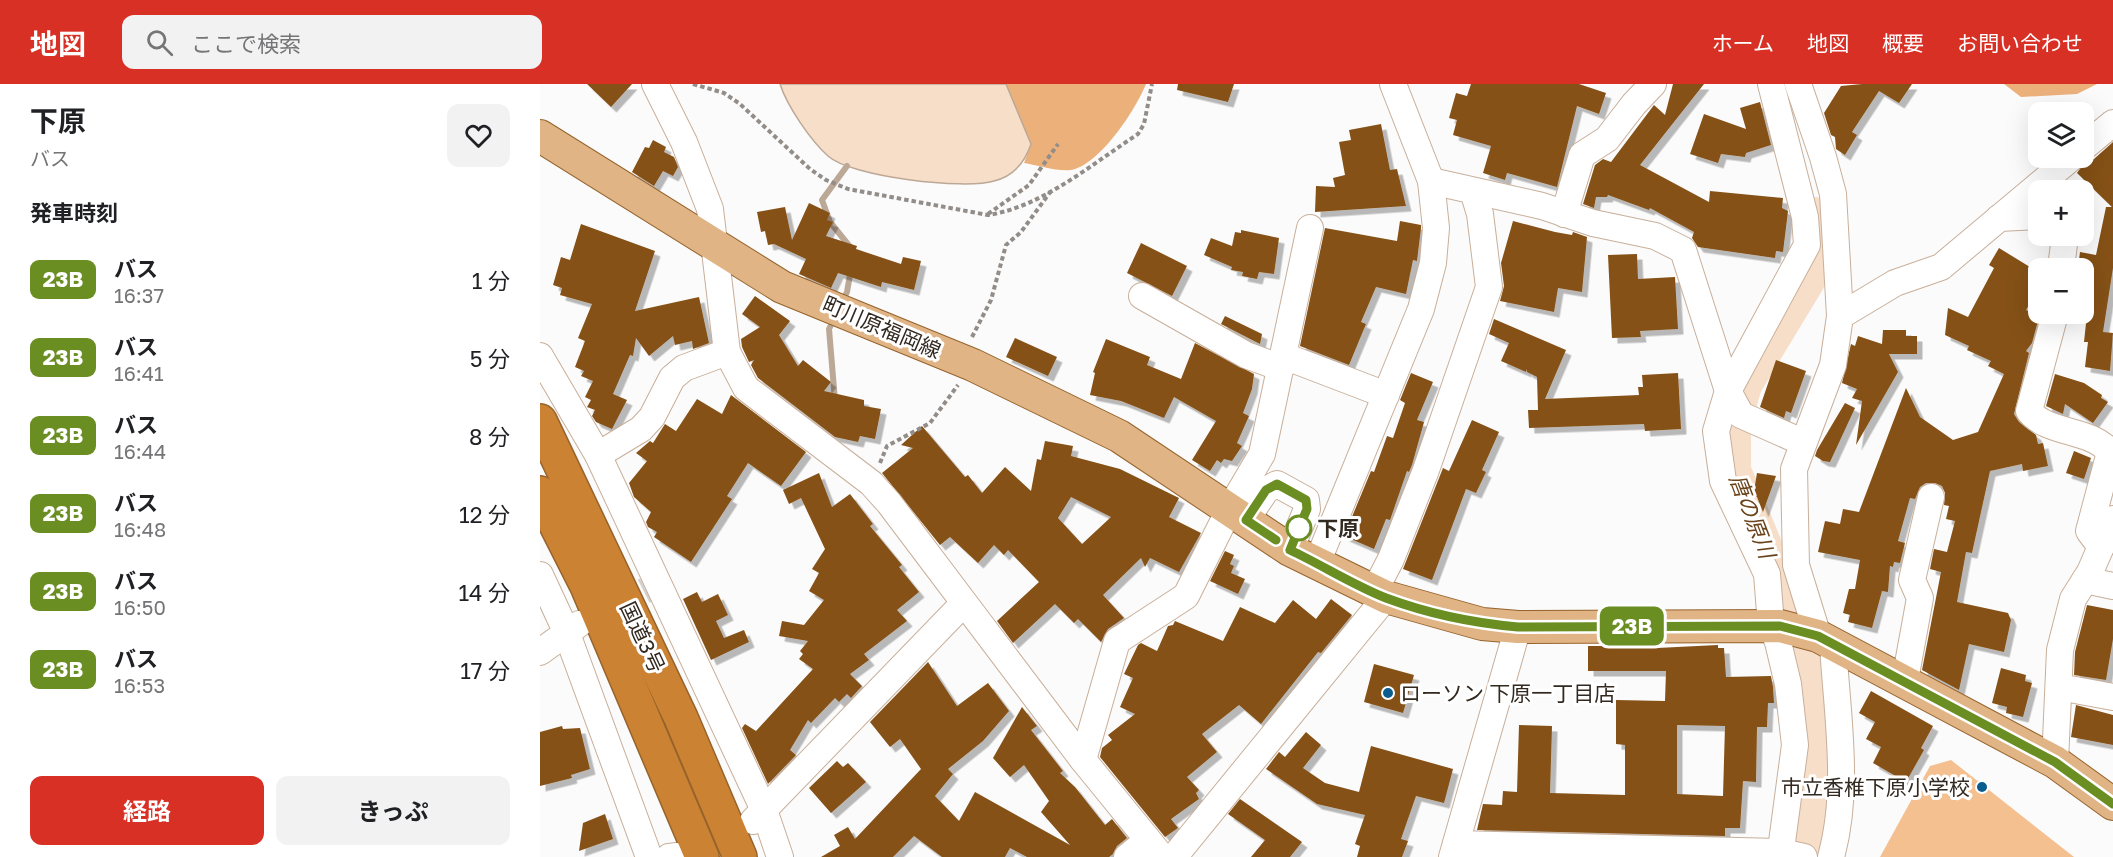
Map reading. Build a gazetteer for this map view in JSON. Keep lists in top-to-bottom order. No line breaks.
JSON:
{"streets":{"highway":["国道3号"],"main road":["町川原福岡線"]},"water":["唐の原川"],"places":["下原","ローソン 下原一丁目店","市立香椎下原小学校"],"lines":["bus line 23B"],"page":{"header":"地図","search":"ここで検索","nav":["ホーム","地図","概要","お問い合わせ"],"heading":[["下原","バス"],"発車時刻"],"on_map":"23B","map_buttons":["+","−"],"list":[{"mark":"23B","name":"バス","note":"16:37","value":"1 分"},{"mark":"23B","name":"バス","note":"16:41","value":"5 分"},{"mark":"23B","name":"バス","note":"16:44","value":"8 分"},{"mark":"23B","name":"バス","note":"16:48","value":"12 分"},{"mark":"23B","name":"バス","note":"16:50","value":"14 分"},{"mark":"23B","name":"バス","note":"16:53","value":"17 分"}],"buttons":["経路","きっぷ"]}}
